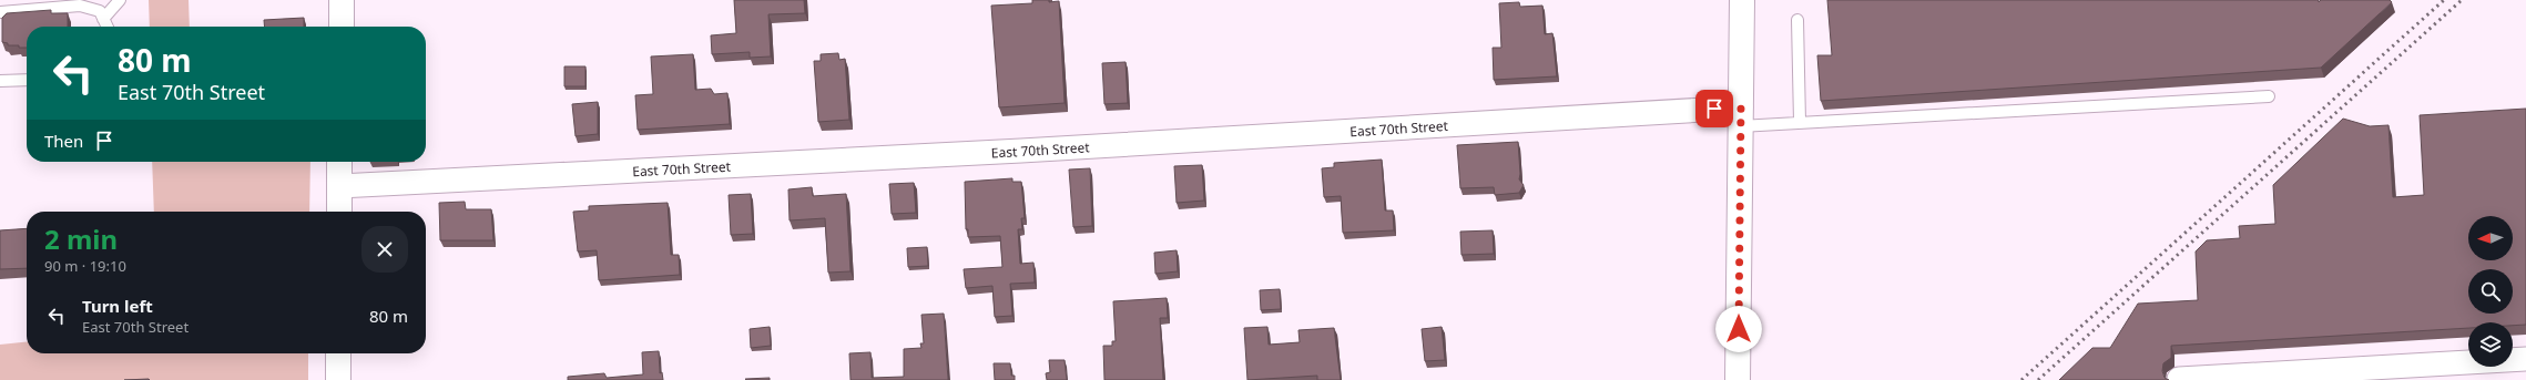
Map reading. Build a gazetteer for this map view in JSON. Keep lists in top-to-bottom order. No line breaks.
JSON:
{"streets":{"street":["East 70th Street"]},"north":"left","page":{"turn":["80 m","East 70th Street"],"then":"Then","heading":["2 min","90 m · 19:10"],"list":[{"name":"Turn left","note":"East 70th Street","value":"80 m"}]}}
